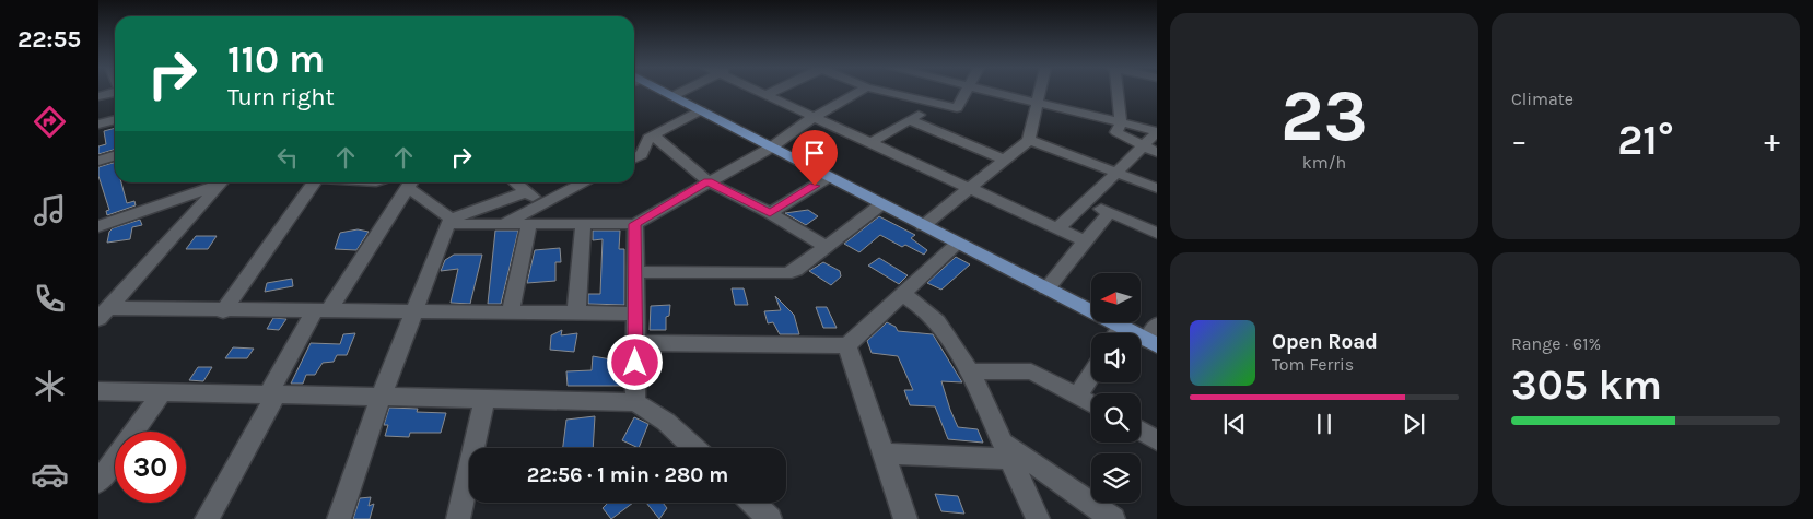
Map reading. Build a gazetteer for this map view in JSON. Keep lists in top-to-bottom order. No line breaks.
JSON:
{"north":"left","page":{"tabs":"22:55","tile":[["23","km/h"],"Climate",["Range · 61%","305 km"]],"turn":["110 m","Turn right"],"heat":["−","21°","+"],"song":["Open Road","Tom Ferris"],"limit":"30","trip":"22:56 · 1 min · 280 m"}}
